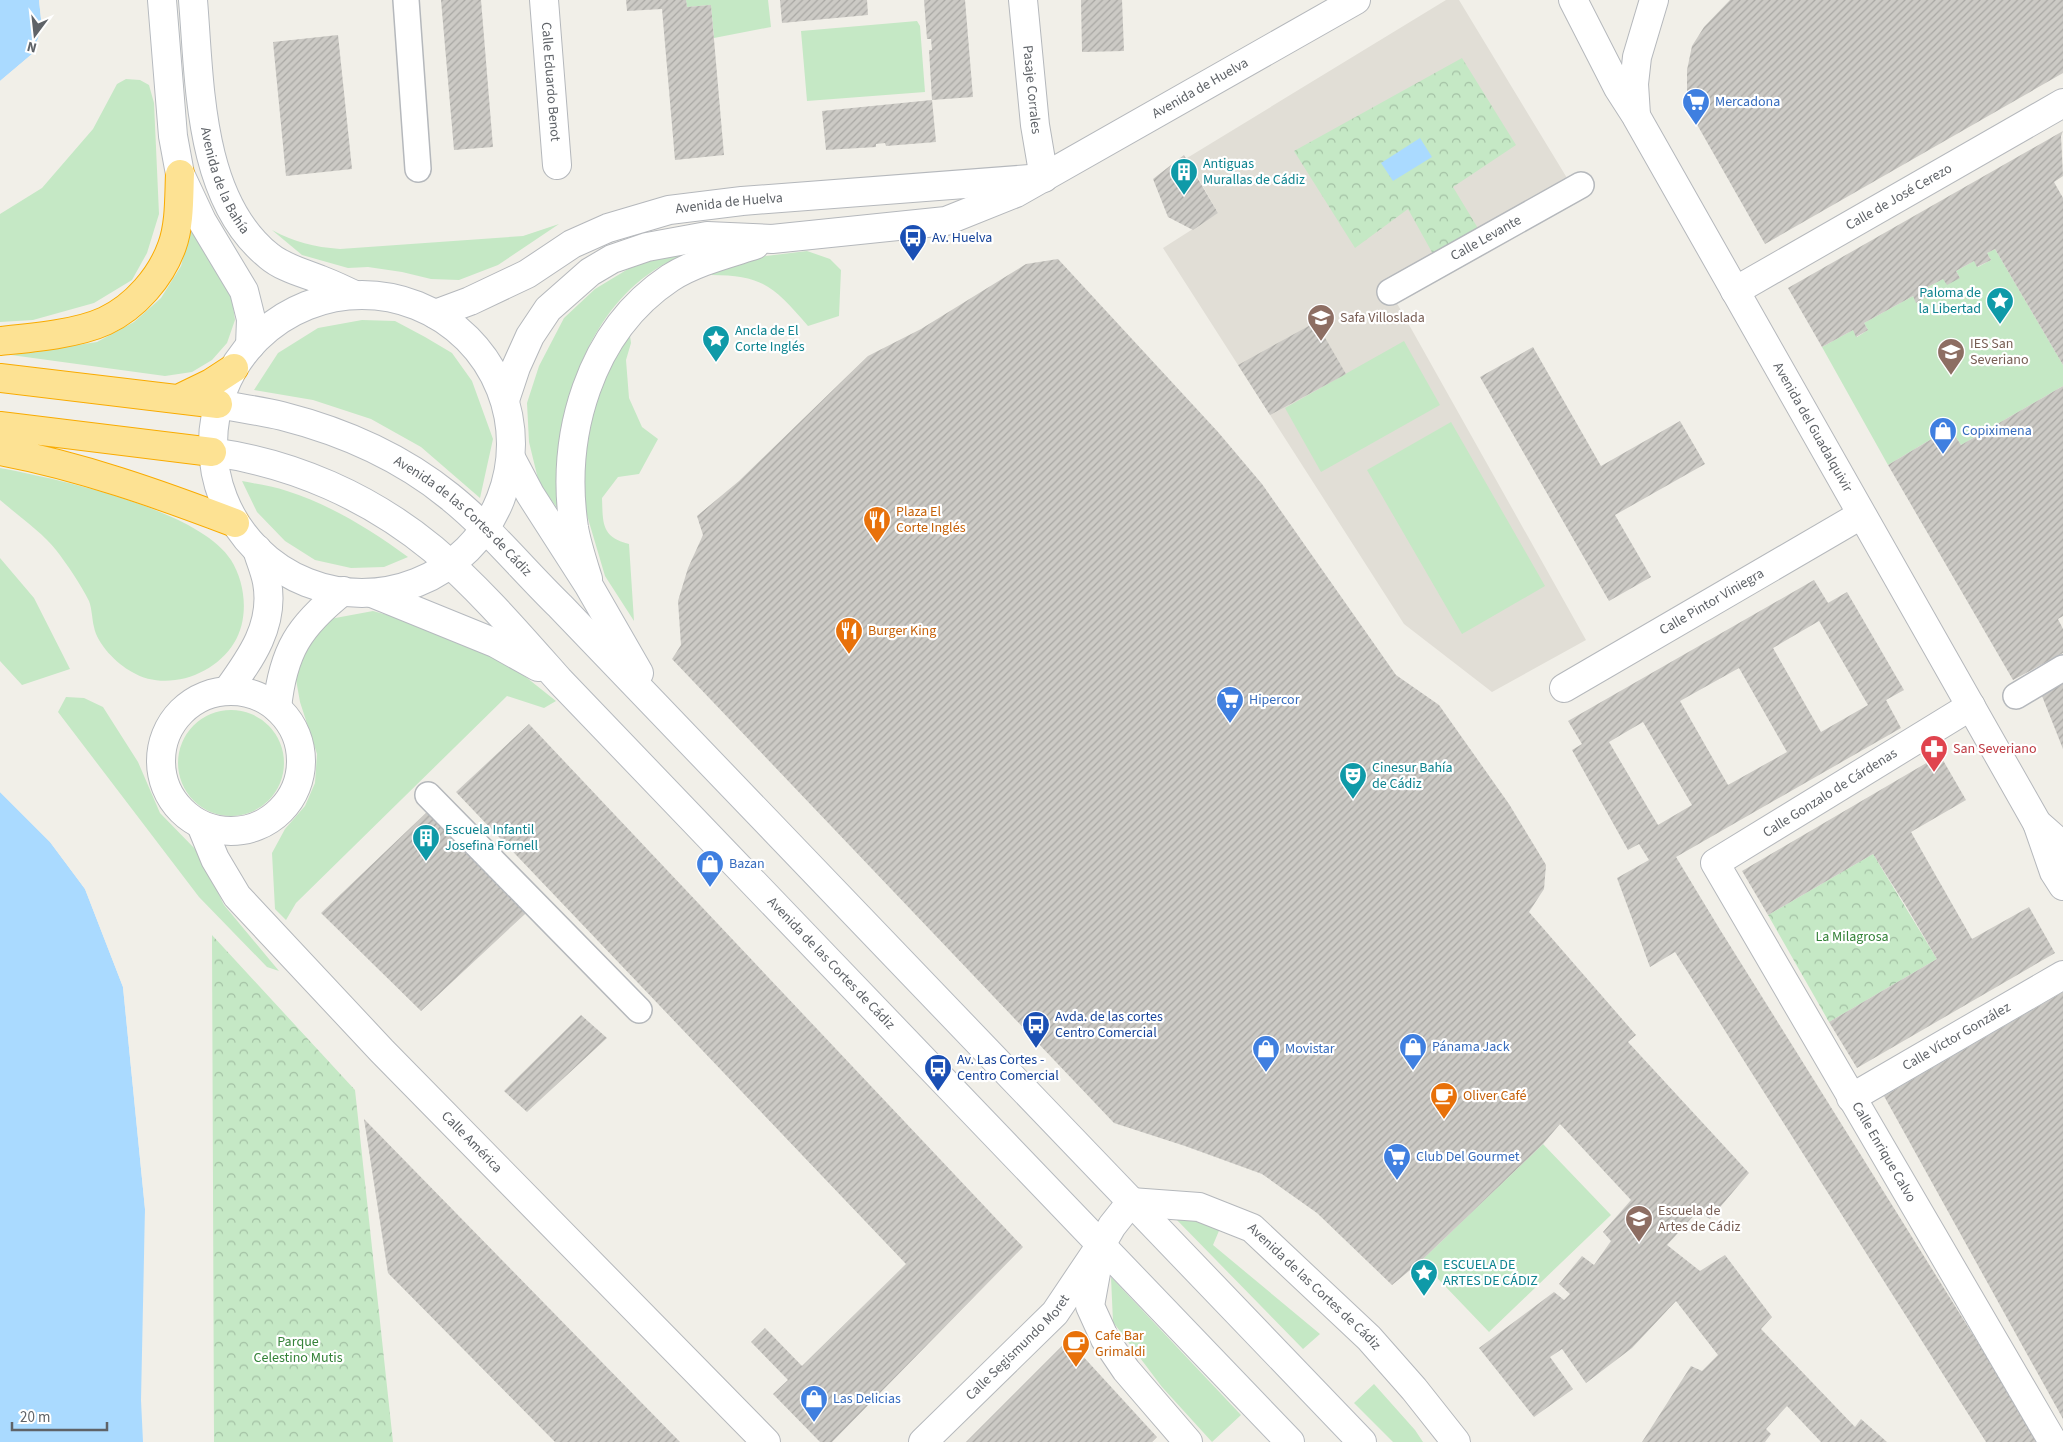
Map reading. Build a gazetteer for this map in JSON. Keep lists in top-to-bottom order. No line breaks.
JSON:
{"streets":{"street":["Calle Eduardo Benot","Pasaje Corrales","Avenida de Huelva","Avenida de la Bahía","Calle de José Cerezo","Calle Levante","Avenida del Guadalquivir","Avenida de las Cortes de Cádiz","Calle Pintor Viniegra","Calle Gonzalo de Cárdenas","Calle Víctor González","Calle América","Calle Enrique Calvo","Calle Segismundo Moret"]},"crossings":[["Pasaje Corrales","Avenida de Huelva"],["Calle de José Cerezo","Avenida del Guadalquivir"],["Avenida del Guadalquivir","Calle Pintor Viniegra"],["Avenida del Guadalquivir","Calle Gonzalo de Cárdenas"],["Avenida de las Cortes de Cádiz","Calle Segismundo Moret"],["Calle Gonzalo de Cárdenas","Calle Enrique Calvo"],["Calle Víctor González","Calle Enrique Calvo"]],"parks":["La Milagrosa","Parque Celestino Mutis"],"places":{"supermarket":["Mercadona","Hipercor","Club Del Gourmet"],"building":["Antiguas Murallas de Cádiz","Escuela Infantil Josefina Fornell"],"bus stop":["Av. Huelva","Avda. de las cortes Centro Comercial","Av. Las Cortes - Centro Comercial"],"place":["Paloma de la Libertad","Ancla de El Corte Inglés","ESCUELA DE ARTES DE CÁDIZ"],"school or university":["Safa Villoslada","IES San Severiano","Escuela de Artes de Cádiz"],"shop":["Copiximena","Bazan","Pánama Jack","Movistar","Las Delicias"],"restaurant":["Plaza El Corte Inglés","Burger King"],"pharmacy":["San Severiano"],"theatre":["Cinesur Bahía de Cádiz"],"cafe":["Oliver Café","Cafe Bar Grimaldi"]},"scale_bar":"20 m","north":"bottom"}
